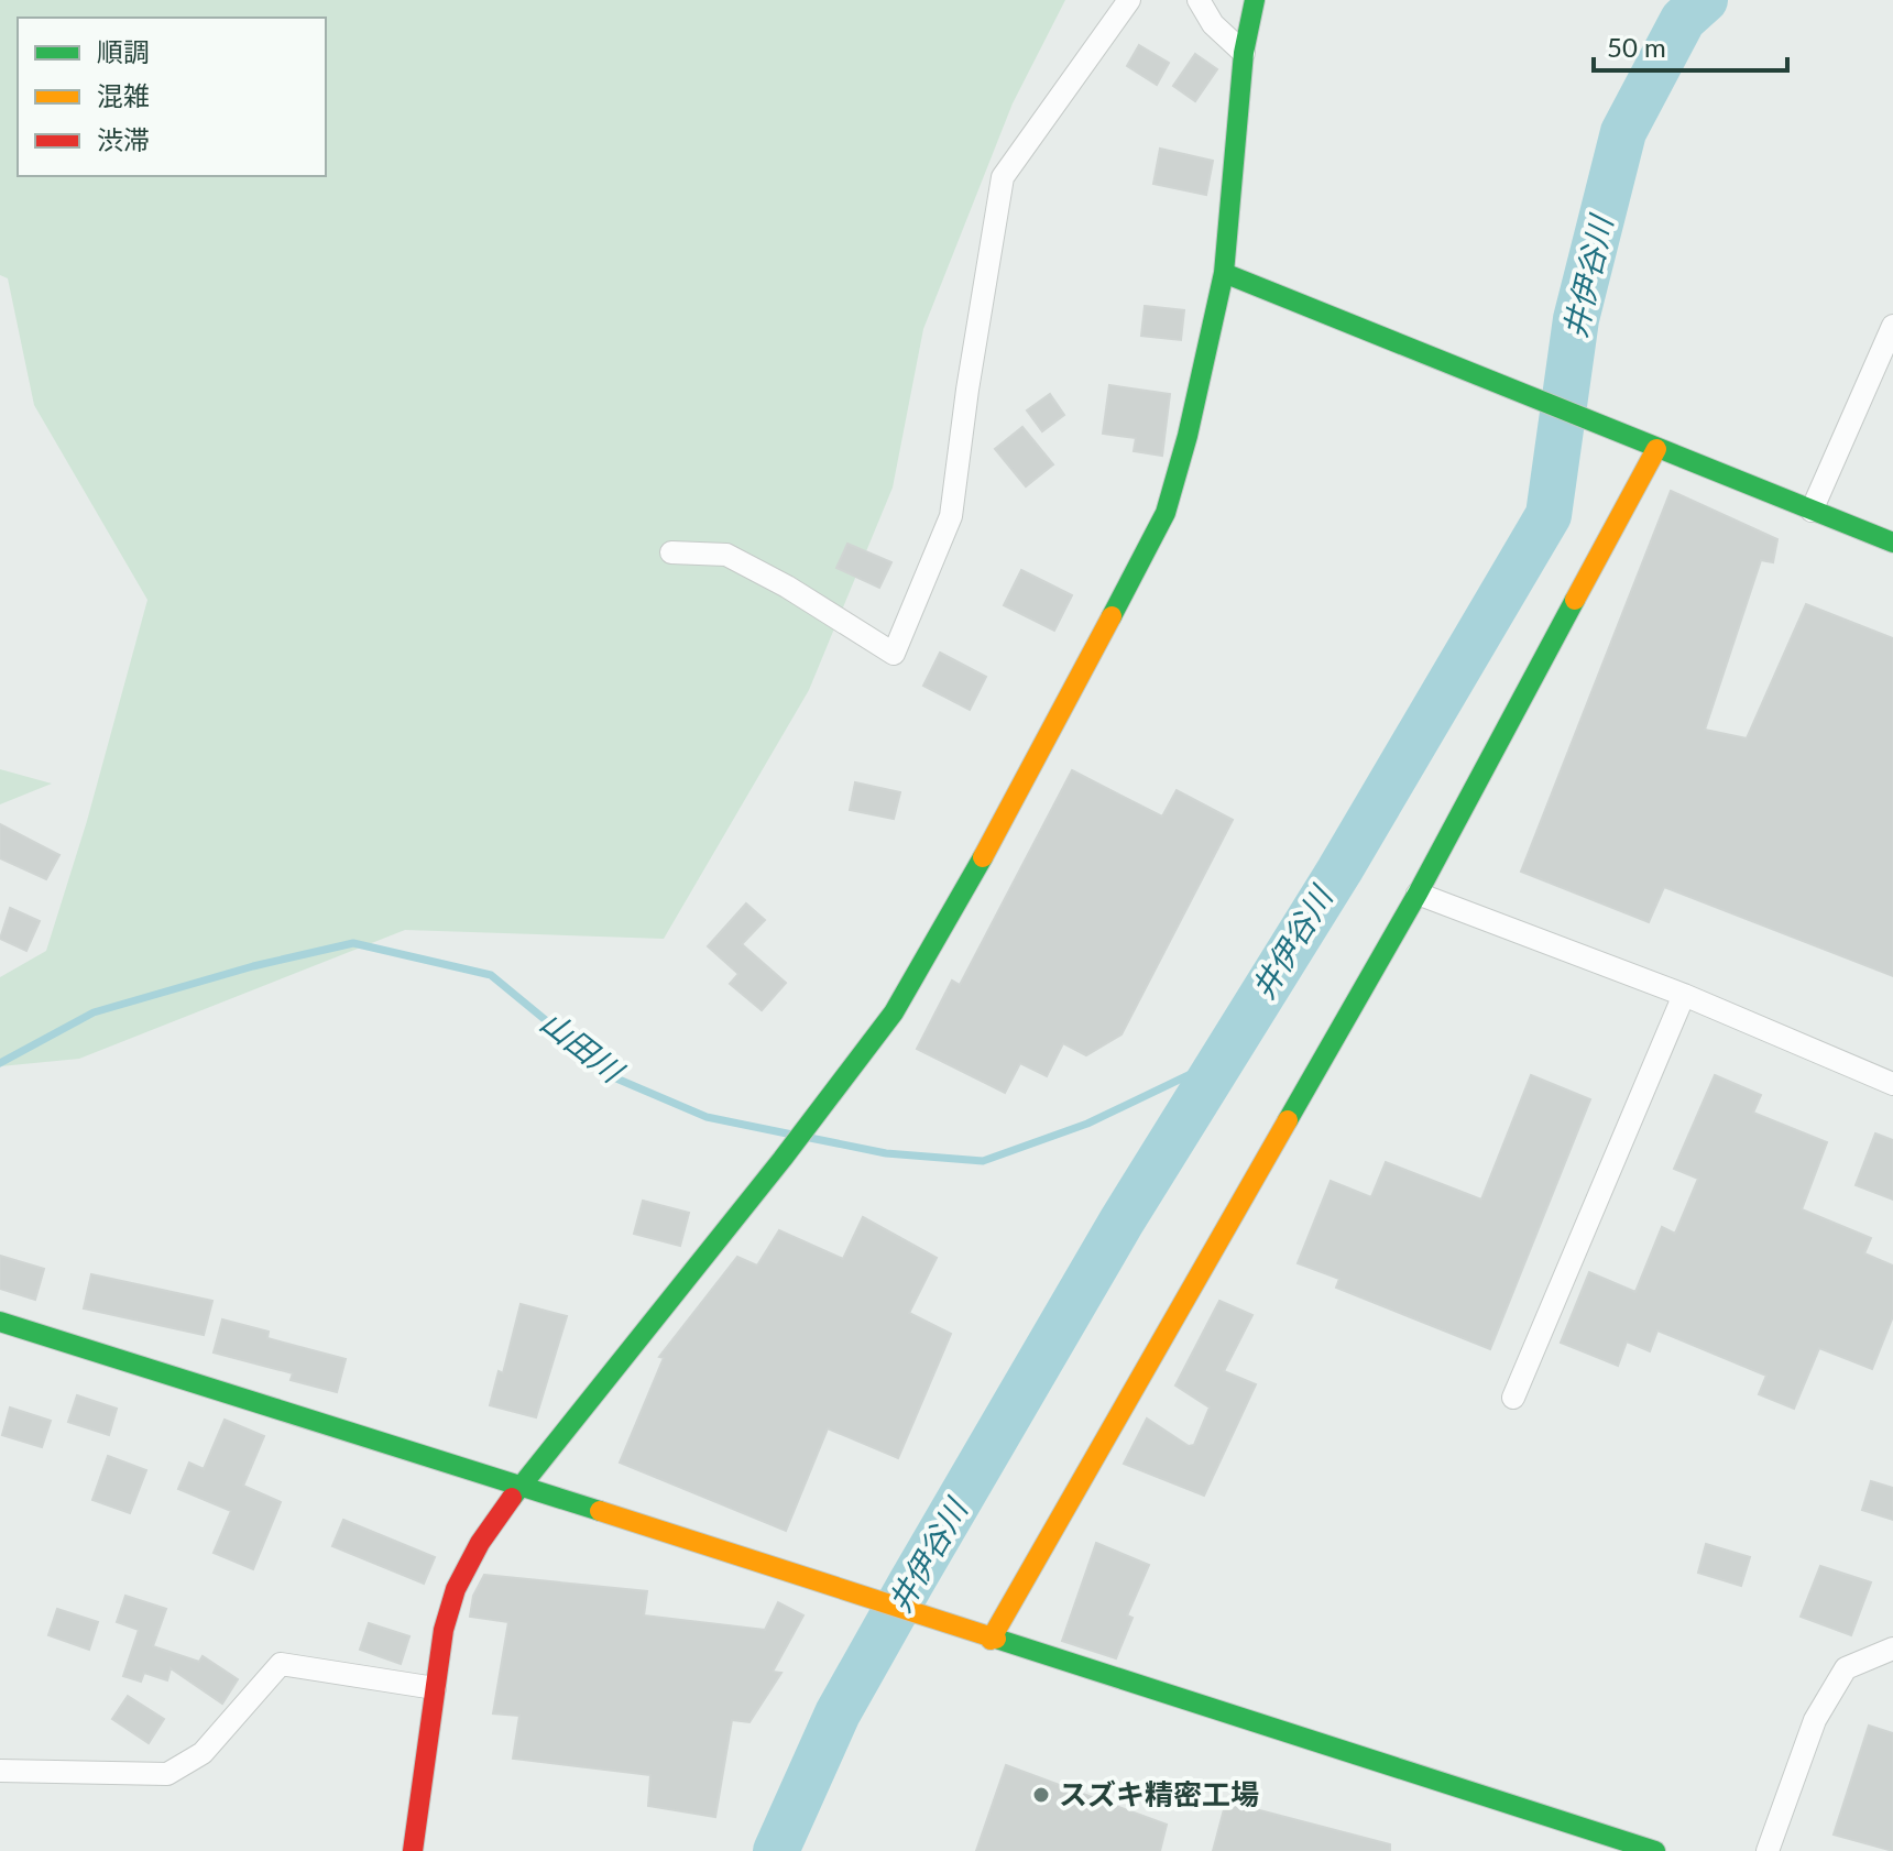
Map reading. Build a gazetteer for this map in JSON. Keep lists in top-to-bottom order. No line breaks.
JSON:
{"water":["井伊谷川","山田川"],"places":["スズキ精密工場"],"legend":["順調","混雑","渋滞"],"scale_bar":"50 m"}
